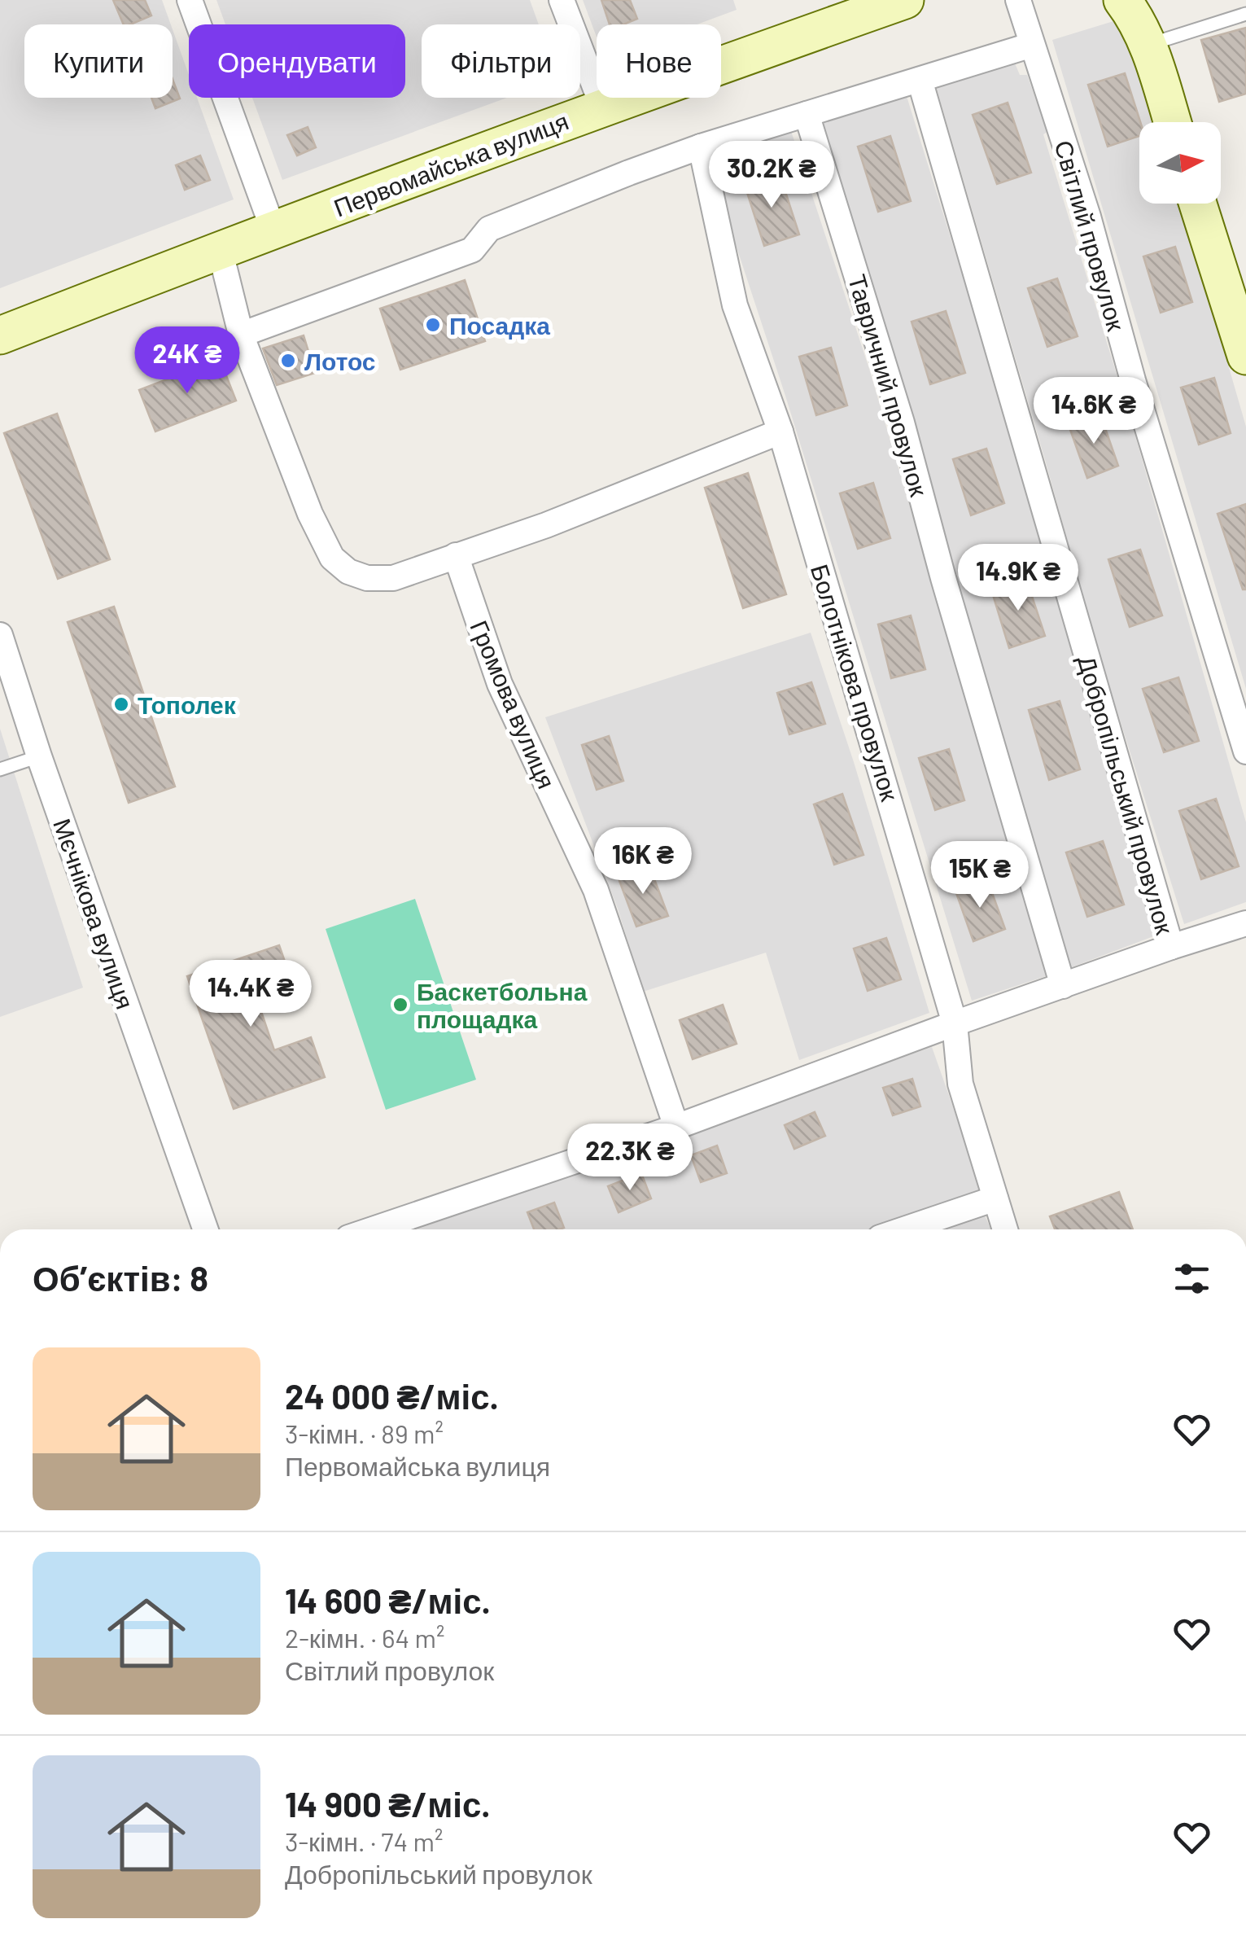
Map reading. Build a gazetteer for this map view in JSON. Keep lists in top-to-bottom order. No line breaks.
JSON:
{"streets":{"main road":["Первомайська вулиця"],"street":["Світлий провулок","Тавричний провулок","Болотнікова провулок","Громова вулиця","Добропільський провулок","Мєчнікова вулиця"]},"places":["Посадка","Лотос","Тополек","Баскетбольна площадка"],"north":"right","page":{"chip":["Купити","Орендувати","Фільтри","Нове"],"price":["30.2K ₴","24K ₴","14.6K ₴","14.9K ₴","16K ₴","15K ₴","14.4K ₴","22.3K ₴"],"heading":"Об’єктів: 8","list":[{"name":"24 000 ₴/міс.","note":"3-кімн. · 89 m² · Первомайська вулиця"},{"name":"14 600 ₴/міс.","note":"2-кімн. · 64 m² · Світлий провулок"},{"name":"14 900 ₴/міс.","note":"3-кімн. · 74 m² · Добропільський провулок"}]}}
